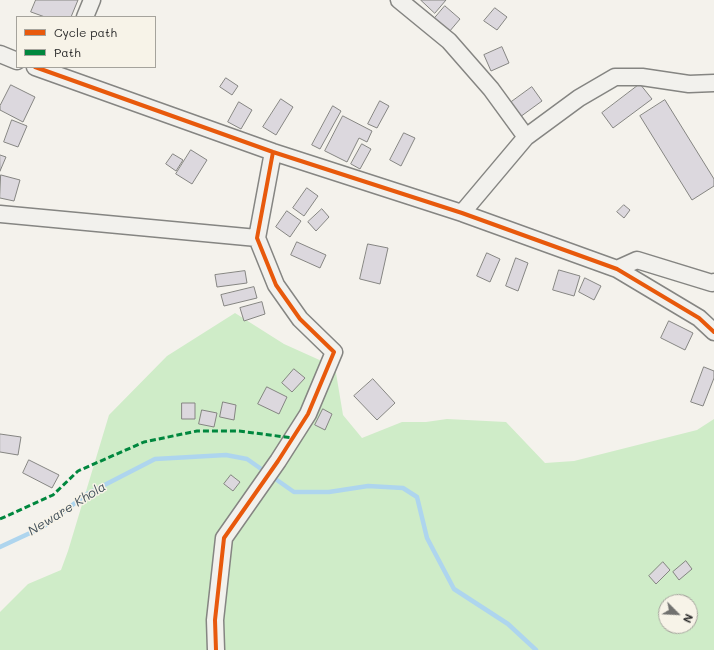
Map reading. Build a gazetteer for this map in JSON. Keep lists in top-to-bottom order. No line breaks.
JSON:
{"water":["Neware Khola"],"legend":["Cycle path","Path"],"north":"bottom right"}
